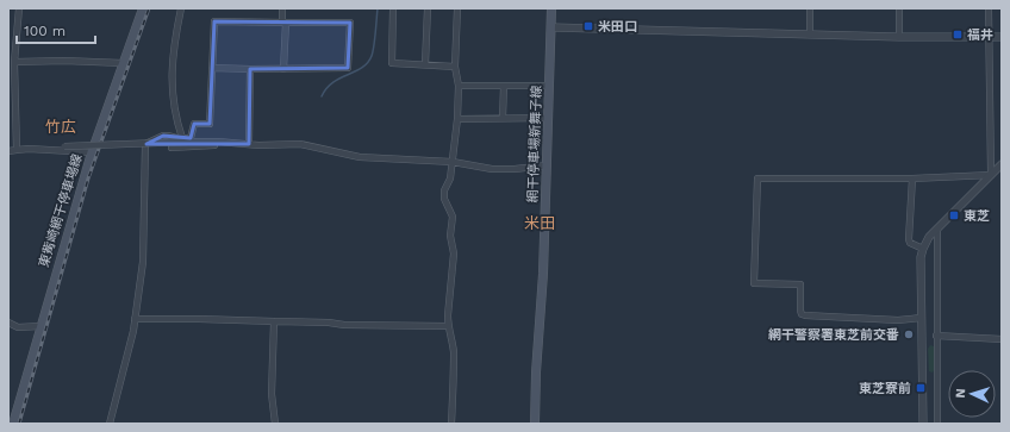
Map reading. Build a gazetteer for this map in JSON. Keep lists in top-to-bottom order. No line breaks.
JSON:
{"streets":{"main road":["網干停車場新舞子線","東觜崎網干停車場線"]},"districts":["竹広","米田"],"places":{"transit":["米田口","福井","東芝","東芝寮前"],"other":["網干警察署東芝前交番"]},"scale_bar":"100 m","north":"left"}
